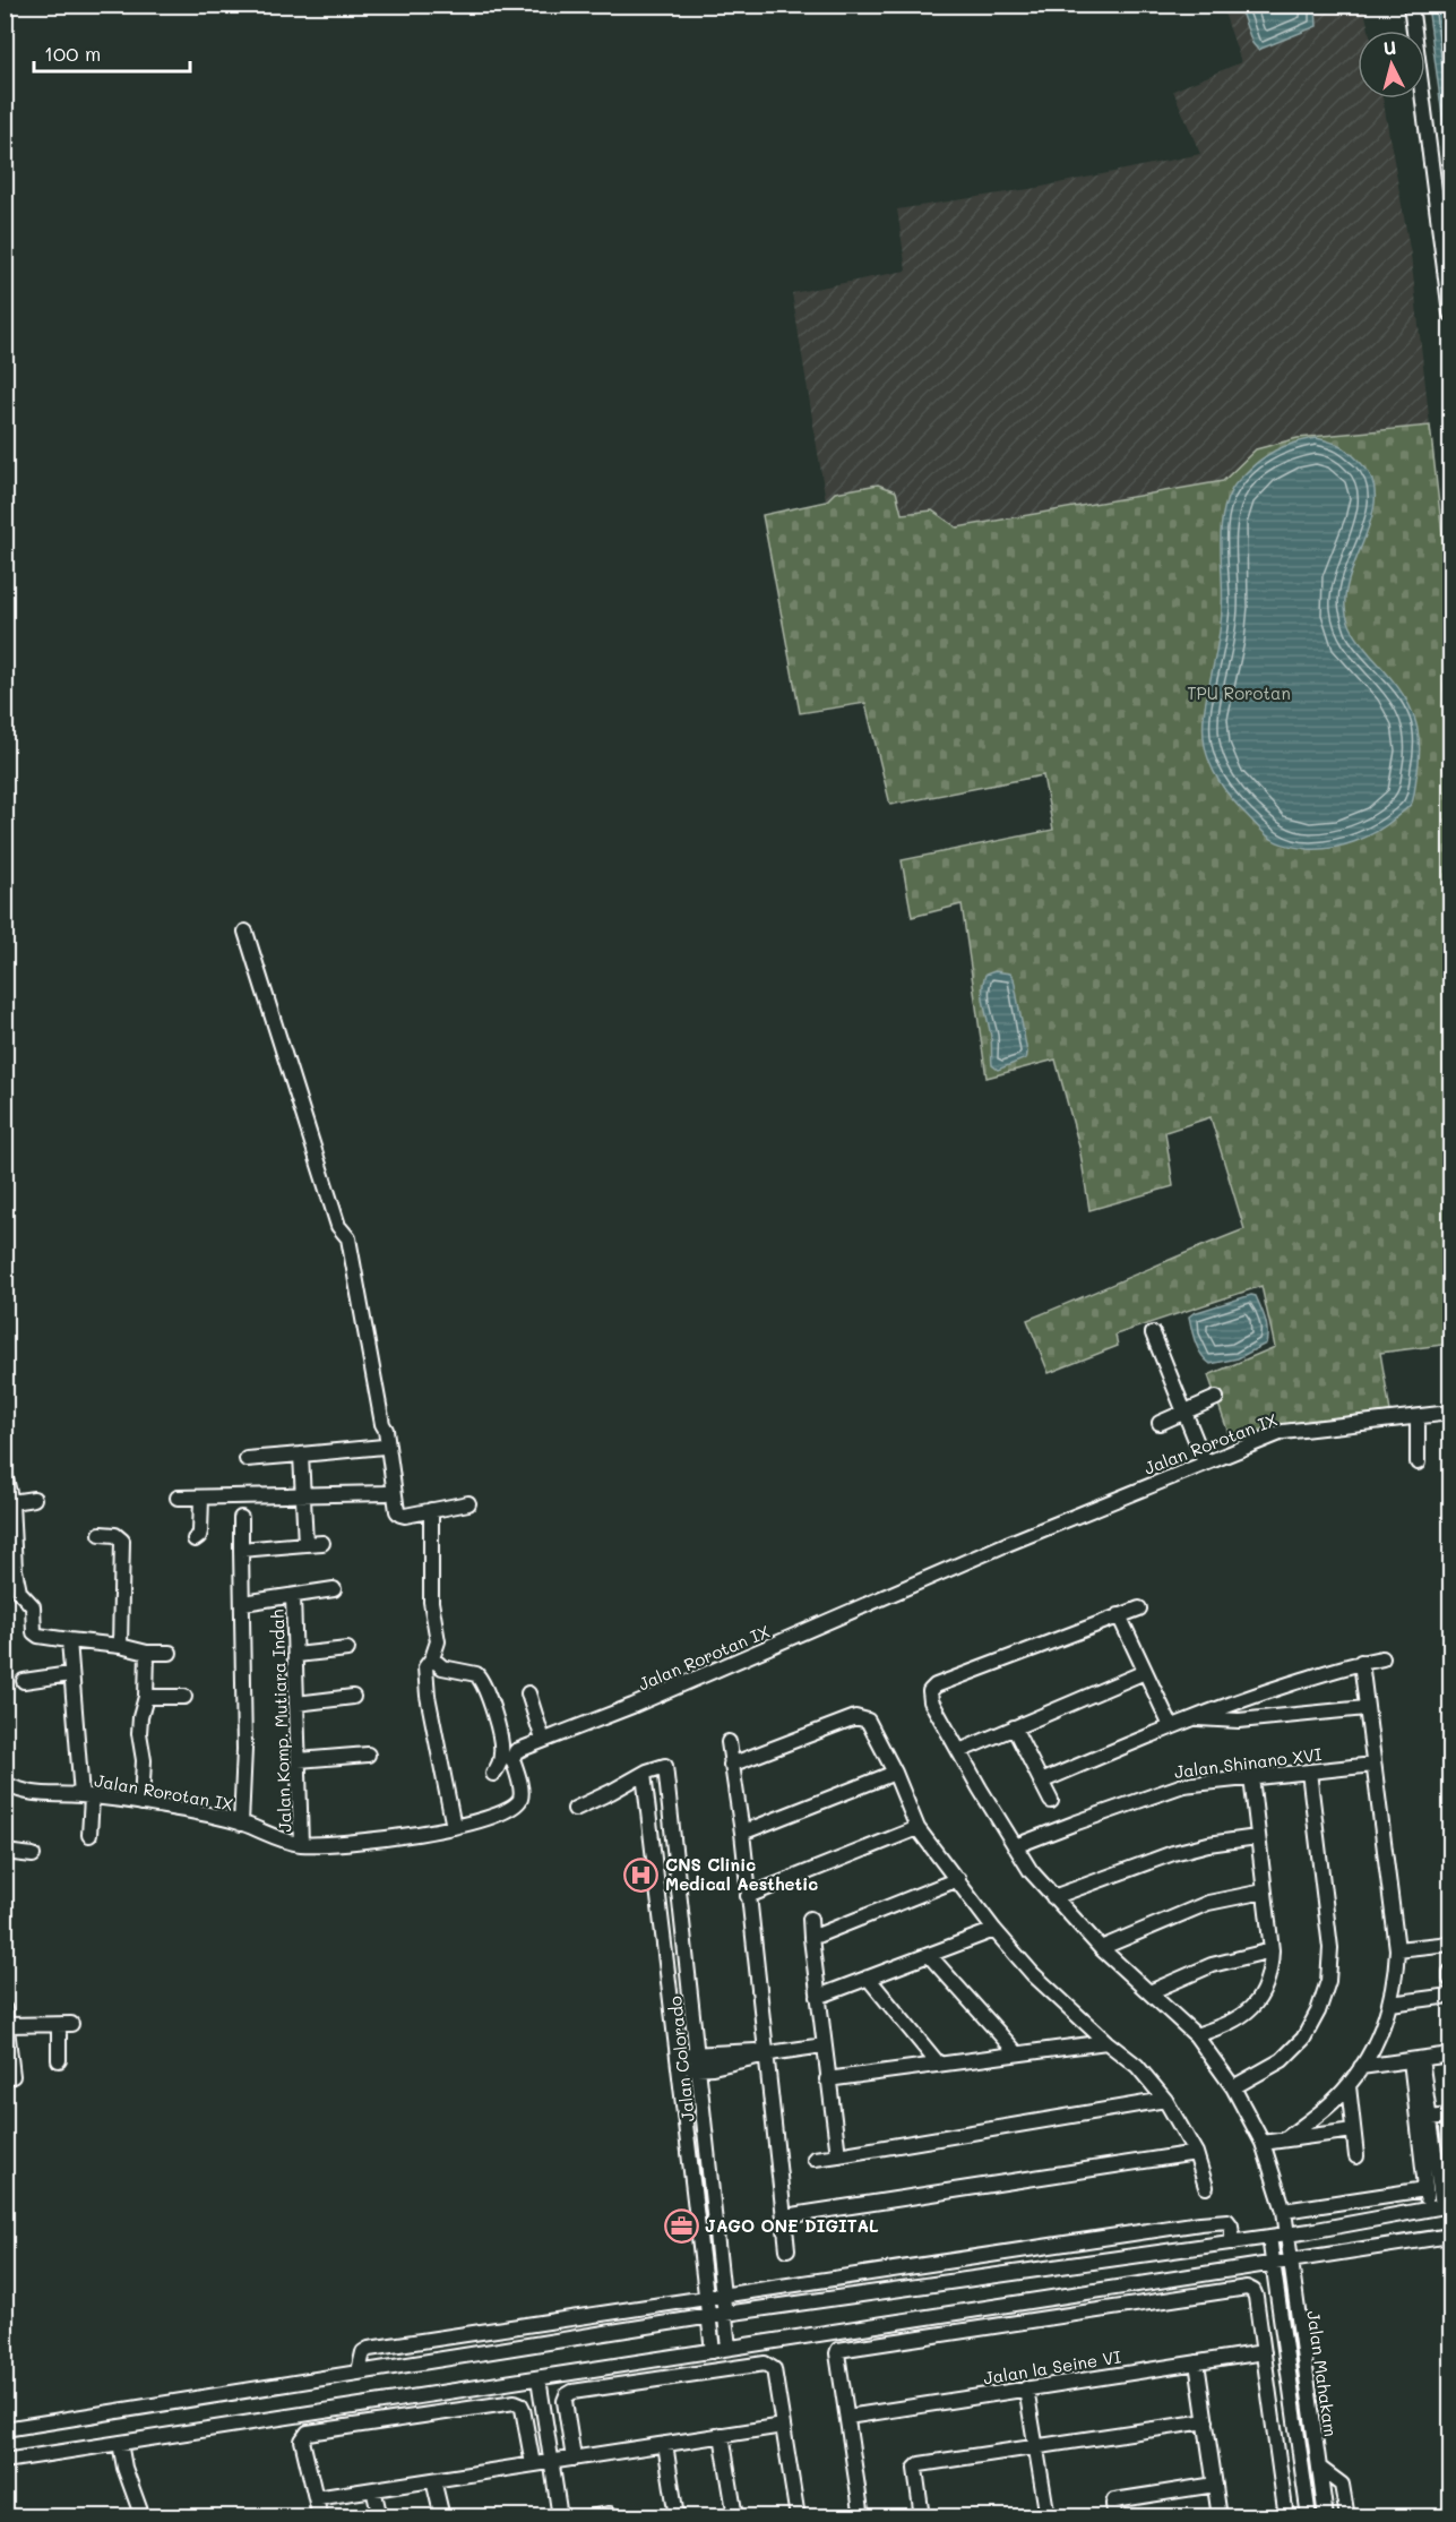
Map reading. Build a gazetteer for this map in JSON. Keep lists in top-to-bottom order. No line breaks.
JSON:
{"streets":{"street":["Jalan Rorotan IX","Jalan Komp. Mutiara Indah","Jalan Shinano XVI","Jalan Colorado","Jalan la Seine VI","Jalan Mahakam"]},"crossings":[["Jalan Rorotan IX","Jalan Komp. Mutiara Indah"],["Jalan Shinano XVI","Jalan Mahakam"]],"parks":["TPU Rorotan"],"places":{"hospital":["CNS Clinic Medical Aesthetic"],"office":["JAGO ONE DIGITAL"]},"scale_bar":"100 m","north":"top"}
